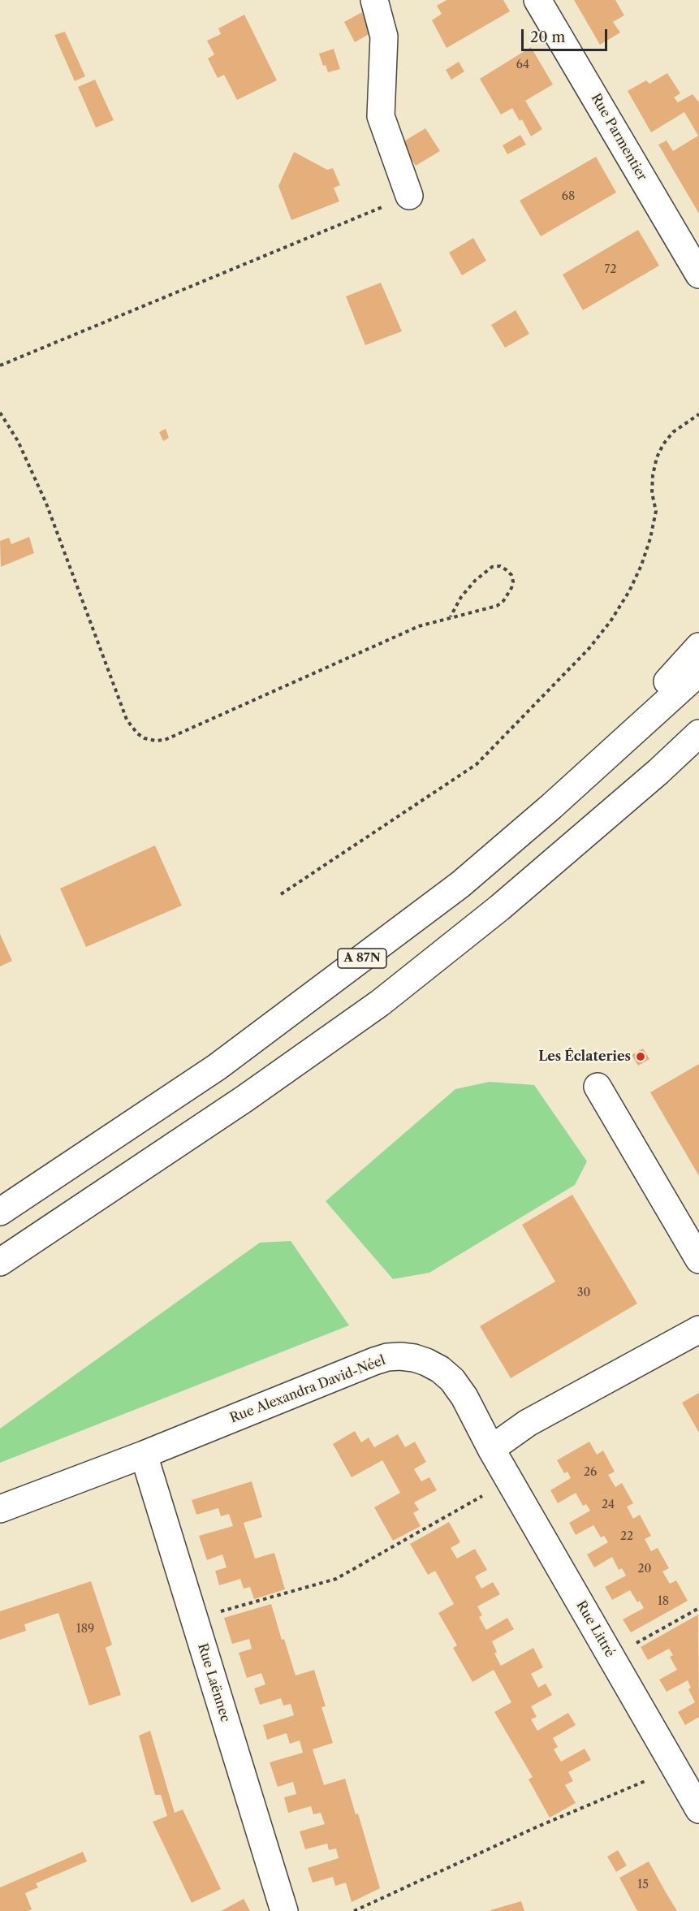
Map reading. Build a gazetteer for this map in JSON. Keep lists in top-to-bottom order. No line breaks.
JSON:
{"streets":{"main road":["Rue Parmentier","A 87N","Rue Alexandra David-Néel","Rue Littré","Rue Laënnec"]},"crossings":[["Rue Alexandra David-Néel","Rue Littré"],["Rue Alexandra David-Néel","Rue Laënnec"]],"places":["Les Éclateries"],"house_numbers":["64","68","72","30","26","24","22","20","18","189","15"],"scale_bar":"20 m"}
